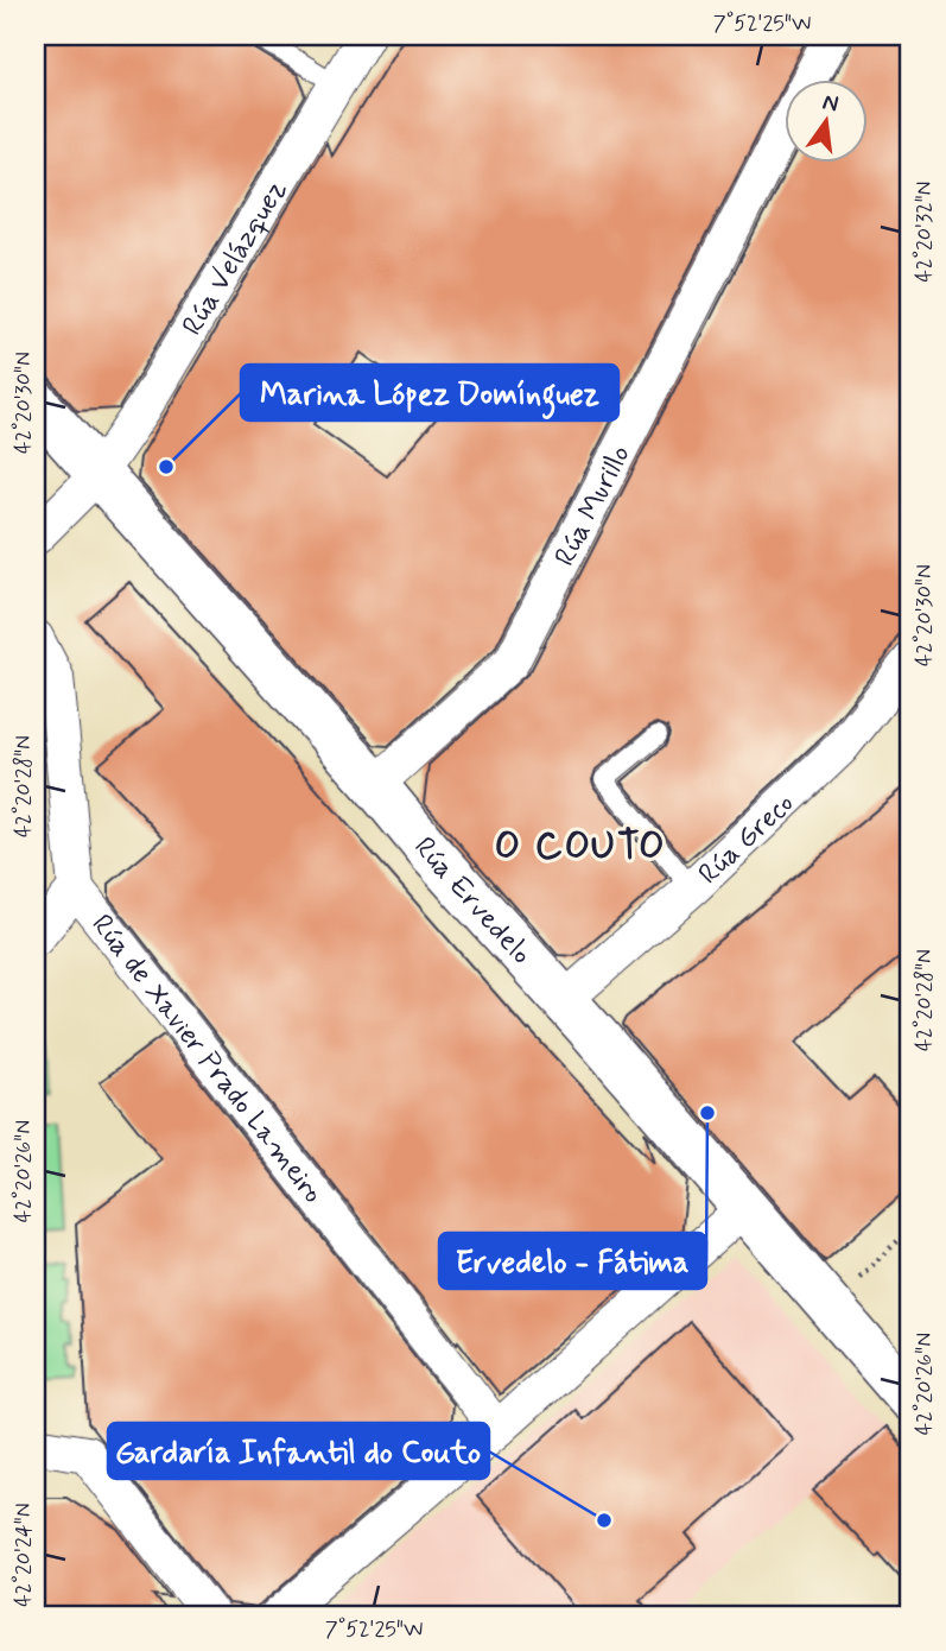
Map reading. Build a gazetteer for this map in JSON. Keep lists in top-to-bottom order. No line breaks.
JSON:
{"streets":{"street":["Rúa Velázquez","Rúa Murillo","Rúa Greco","Rúa Ervedelo","Rúa de Xavier Prado Lameiro"]},"crossings":[["Rúa Velázquez","Rúa Ervedelo"],["Rúa Murillo","Rúa Ervedelo"],["Rúa Greco","Rúa Ervedelo"]],"districts":["O COUTO"],"places":["Marina López Domínguez","Ervedelo - Fátima","Gardaría Infantil do Couto"],"north":"top","coordinates":["7°52'25\"W","42°20'32\"N","42°20'30\"N","42°20'28\"N","42°20'26\"N","42°20'24\"N"]}
